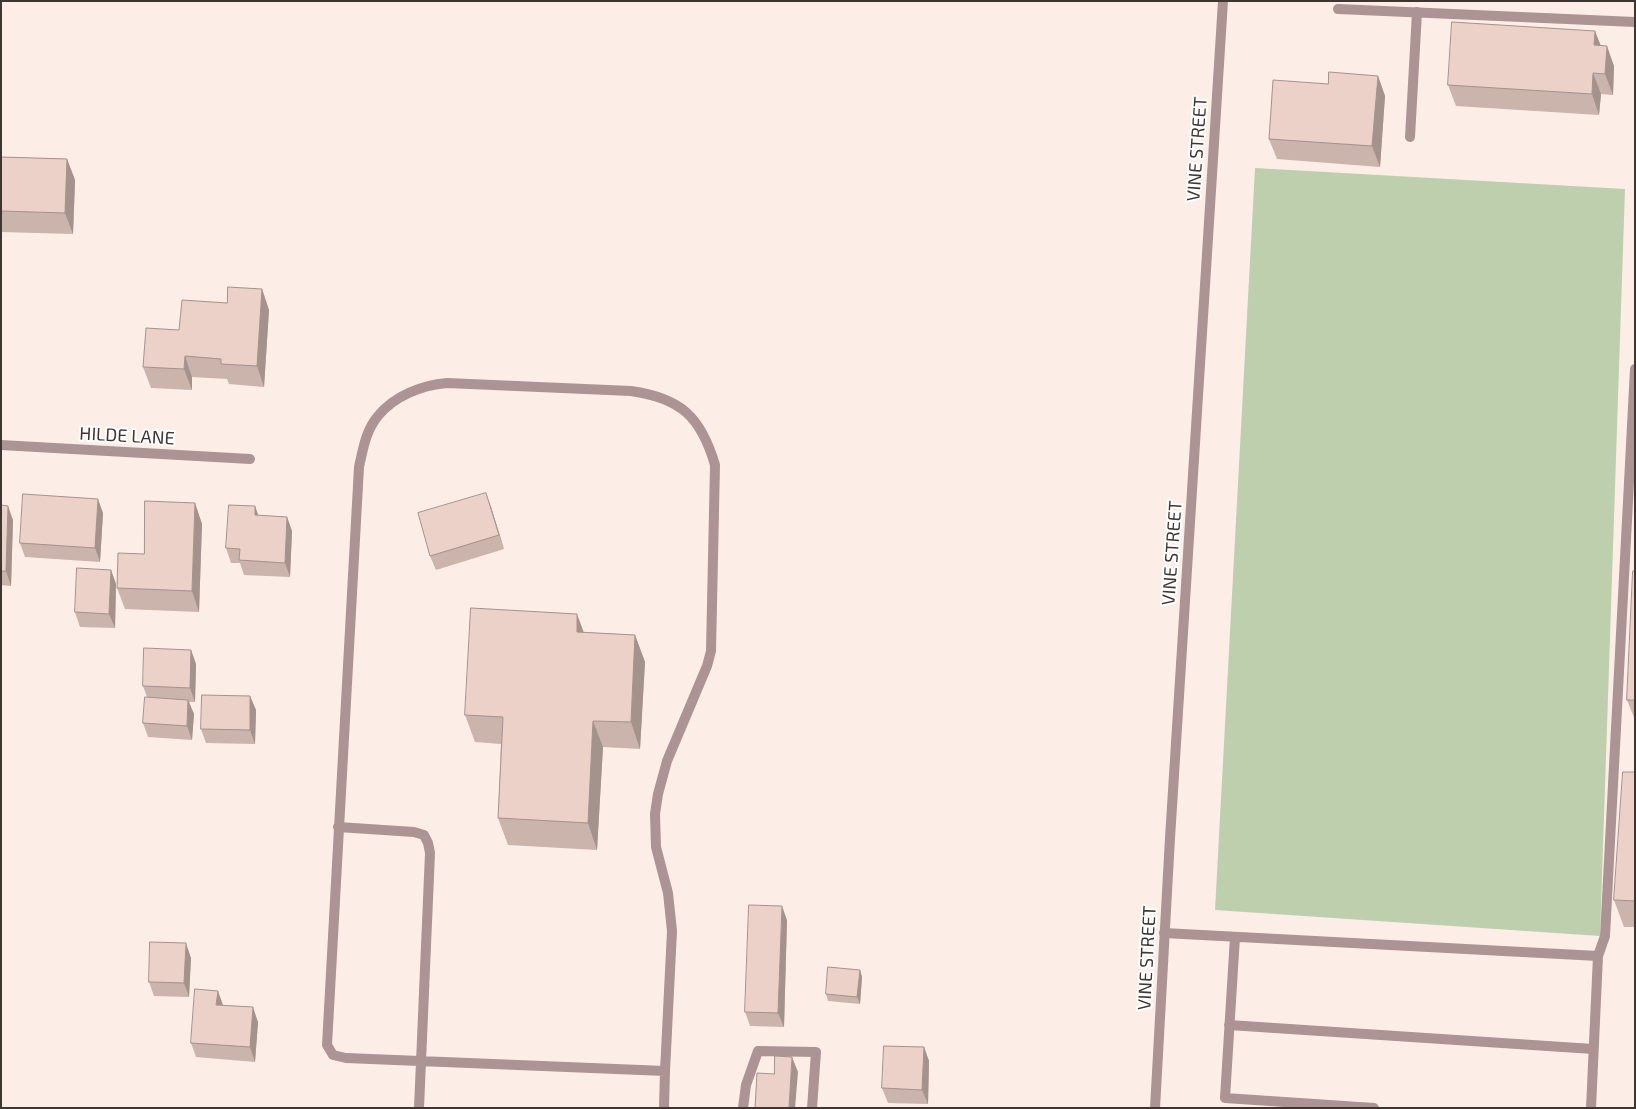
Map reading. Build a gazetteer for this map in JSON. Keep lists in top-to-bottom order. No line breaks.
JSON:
{"streets":{"street":["VINE STREET","HILDE LANE"]}}
